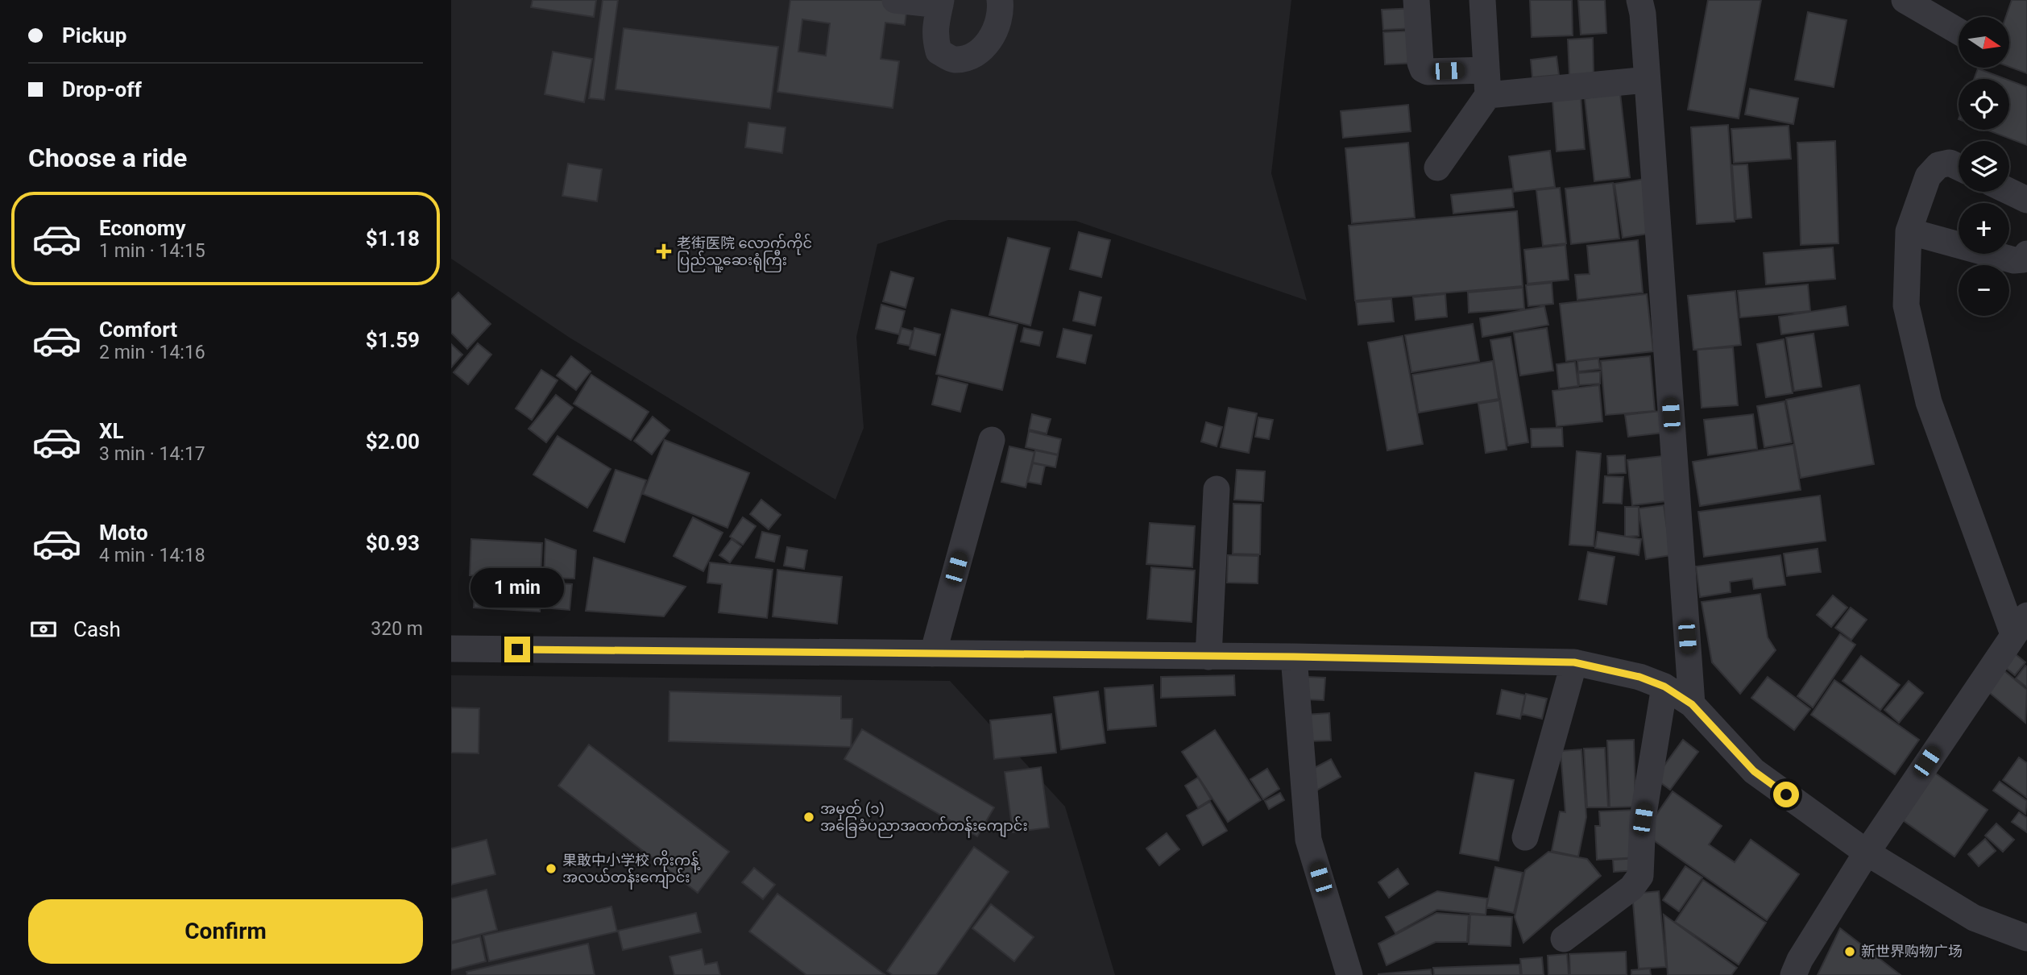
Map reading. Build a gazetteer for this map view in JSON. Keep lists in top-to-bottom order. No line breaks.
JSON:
{"places":{"health":["老街医院 လောက်ကိုင် ပြည်သူ့ဆေးရုံကြီး"],"other":["အမှတ် (၁) အခြေခံပညာအထက်တန်းကျောင်း","果敢中小学校 ကိုးကန့် အလယ်တန်းကျောင်း","新世界购物广场"]},"north":"right","page":{"banner":["Pickup","Drop-off"],"map_buttons":["+","−"],"heading":"Choose a ride","list":[{"name":"Economy","note":"1 min · 14:15","value":"$1.18"},{"name":"Comfort","note":"2 min · 14:16","value":"$1.59"},{"name":"XL","note":"3 min · 14:17","value":"$2.00"},{"name":"Moto","note":"4 min · 14:18","value":"$0.93"}],"bubble":"1 min","pay":["Cash","320 m"],"buttons":"Confirm"}}
